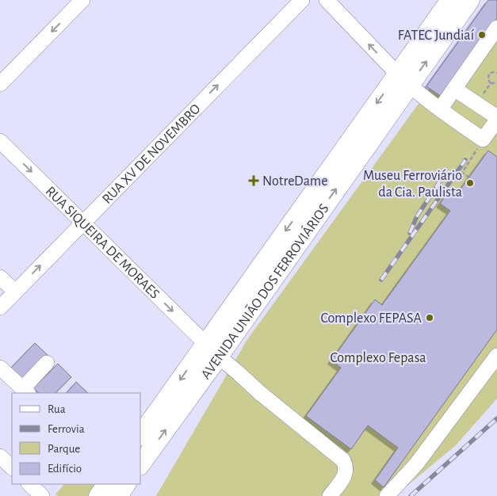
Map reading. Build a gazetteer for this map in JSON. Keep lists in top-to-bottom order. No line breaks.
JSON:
{"streets":{"main road":["AVENIDA UNIÃO DOS FERROVIÁRIOS"],"street":["RUA XV DE NOVEMBRO","RUA SIQUEIRA DE MORAES"]},"crossings":[["RUA XV DE NOVEMBRO","RUA SIQUEIRA DE MORAES"],["RUA SIQUEIRA DE MORAES","AVENIDA UNIÃO DOS FERROVIÁRIOS"]],"one_way":["RUA XV DE NOVEMBRO","RUA SIQUEIRA DE MORAES"],"parks":["Complexo Fepasa"],"places":{"other":["FATEC Jundiaí","Museu Ferroviário da Cia. Paulista","Complexo FEPASA"],"health":["NotreDame"]},"legend":["Rua","Ferrovia","Parque","Edifício"]}
